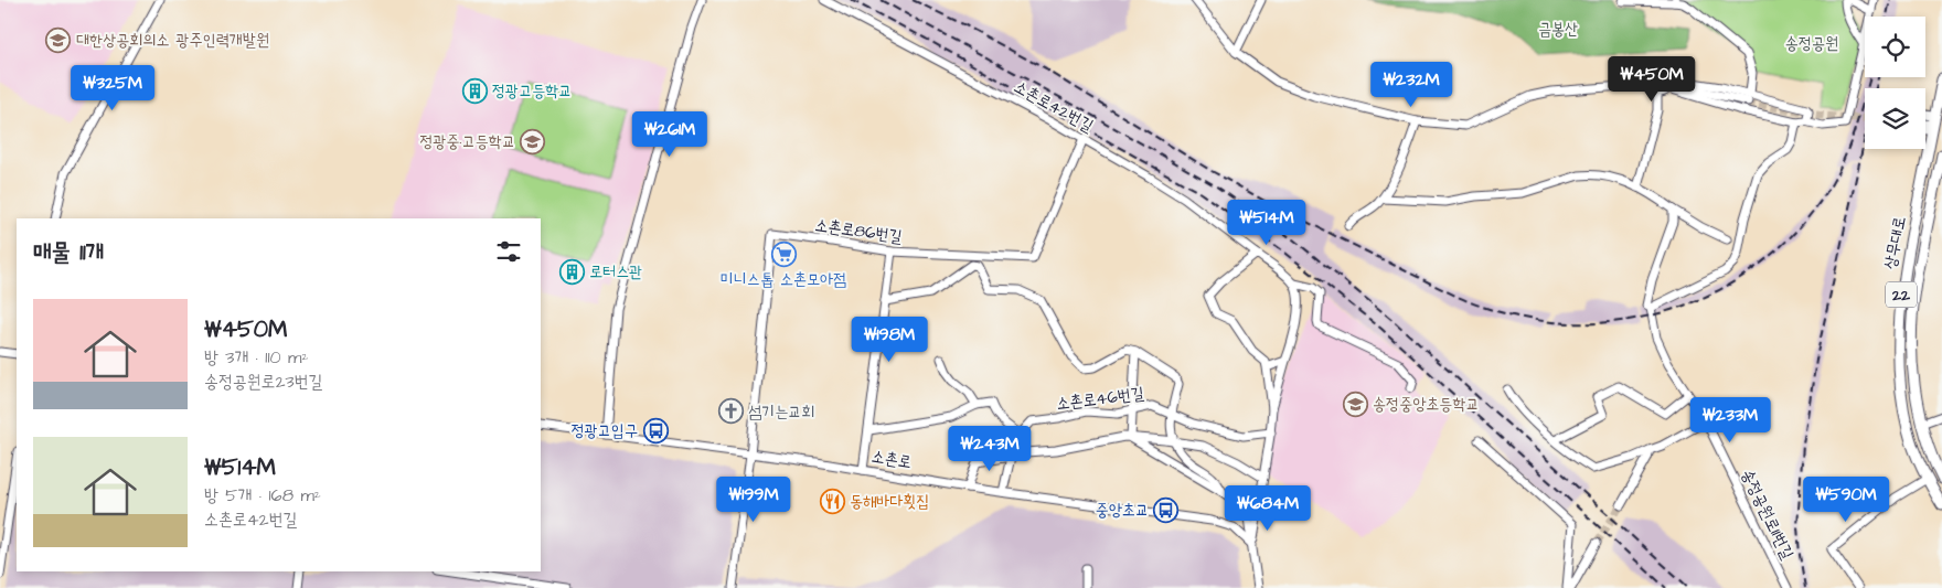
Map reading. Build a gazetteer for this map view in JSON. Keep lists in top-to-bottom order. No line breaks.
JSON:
{"streets":{"main road":["상무대로","22"],"street":["소촌로42번길","소촌로86번길","소촌로46번길","소촌로","송정공원로11번길"]},"crossings":[["소촌로42번길","소촌로86번길"],["소촌로86번길","소촌로"]],"parks":["금봉산","송정공원"],"places":{"school or university":["대한상공회의소 광주인력개발원","정광중·고등학교","송정중앙초등학교"],"building":["정광고등학교","로터스관"],"supermarket":["미니스톱 소촌모아점"],"church":["섬기는교회"],"bus stop":["정광고입구","중앙초교"],"restaurant":["동해바다횟집"]},"page":{"price":["₩450M","₩232M","₩325M","₩261M","₩514M","₩198M","₩233M","₩243M","₩199M","₩590M","₩684M"],"heading":"매물 11개","list":[{"name":"₩450M","note":"방 3개 · 110 m² · 송정공원로23번길"},{"name":"₩514M","note":"방 5개 · 168 m² · 소촌로42번길"}]}}
